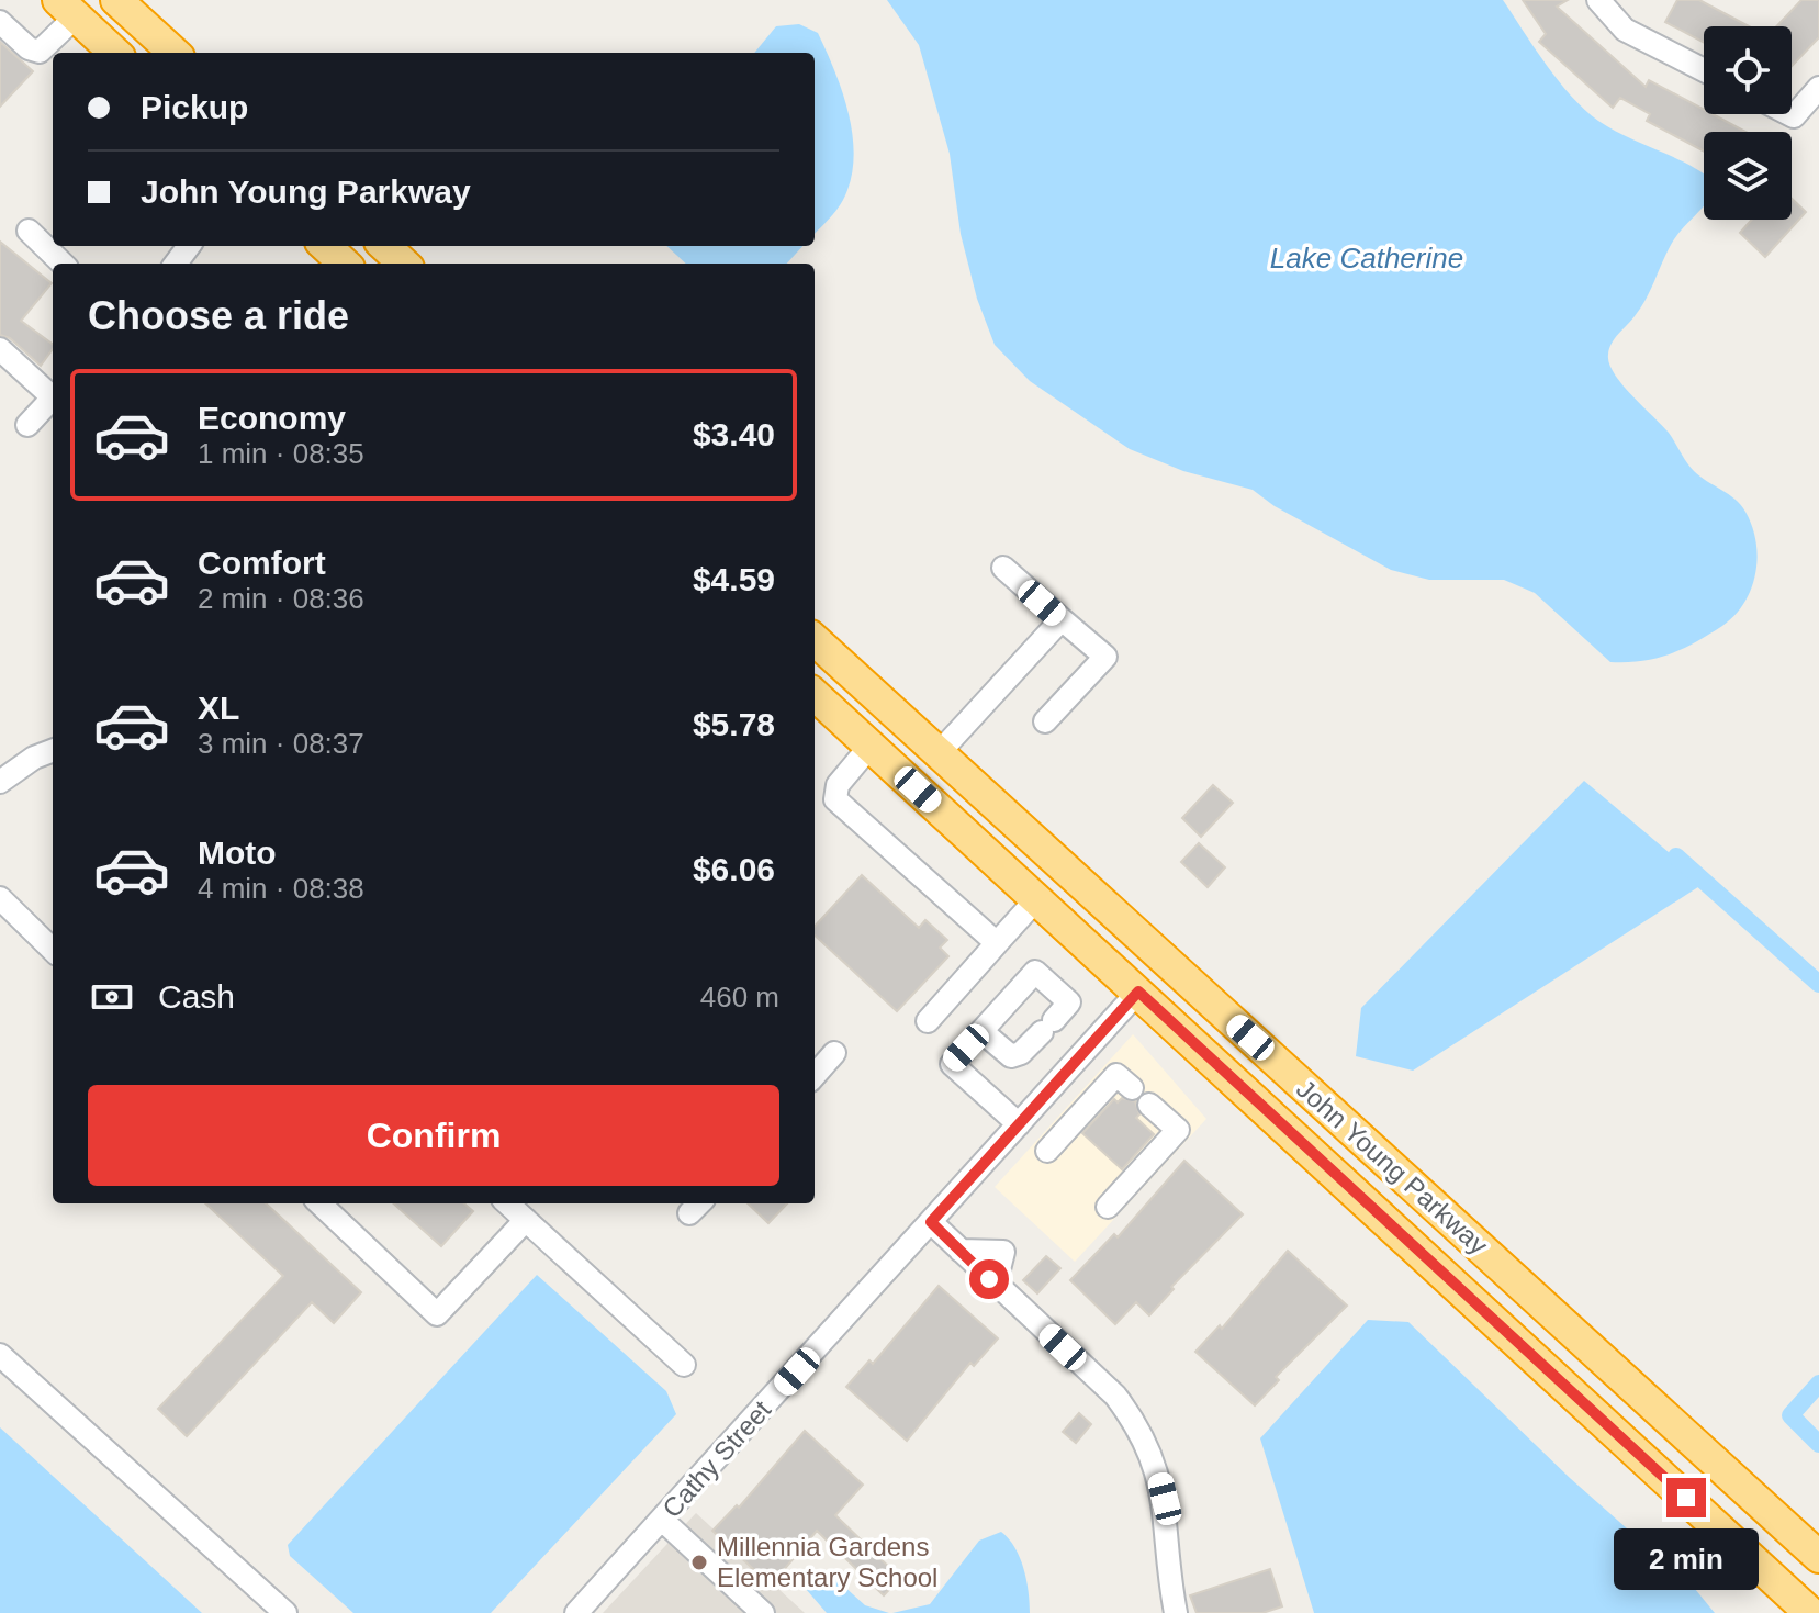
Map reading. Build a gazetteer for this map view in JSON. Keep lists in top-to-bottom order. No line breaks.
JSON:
{"streets":{"highway":["John Young Parkway"],"street":["Cathy Street"]},"crossings":[["John Young Parkway","Cathy Street"]],"water":["Lake Catherine"],"places":["Millennia Gardens Elementary School"],"page":{"banner":["Pickup","John Young Parkway"],"heading":"Choose a ride","list":[{"name":"Economy","note":"1 min · 08:35","value":"$3.40"},{"name":"Comfort","note":"2 min · 08:36","value":"$4.59"},{"name":"XL","note":"3 min · 08:37","value":"$5.78"},{"name":"Moto","note":"4 min · 08:38","value":"$6.06"}],"pay":["Cash","460 m"],"buttons":"Confirm","bubble":"2 min"}}
